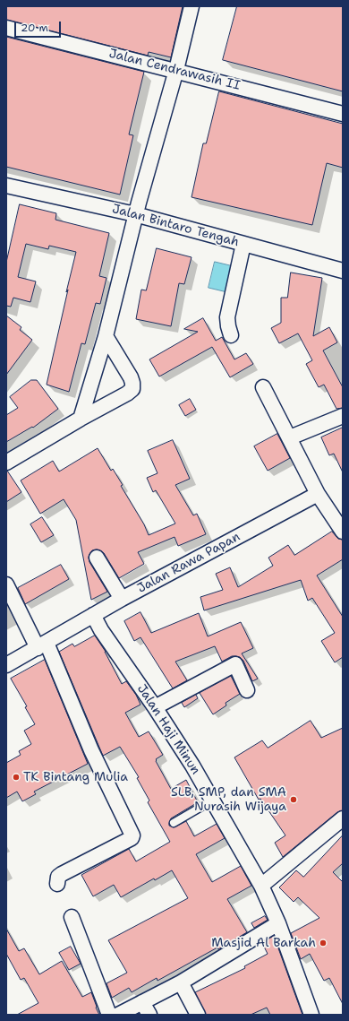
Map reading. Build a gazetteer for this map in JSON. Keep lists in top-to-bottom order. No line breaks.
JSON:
{"streets":{"street":["Jalan Cendrawasih II","Jalan Bintaro Tengah","Jalan Rawa Papan","Jalan Haji Minun"]},"crossings":[["Jalan Rawa Papan","Jalan Haji Minun"]],"places":["TK Bintang Mulia","SLB, SMP, dan SMA Nurasih Wijaya","Masjid Al Barkah"],"scale_bar":"20 m"}
